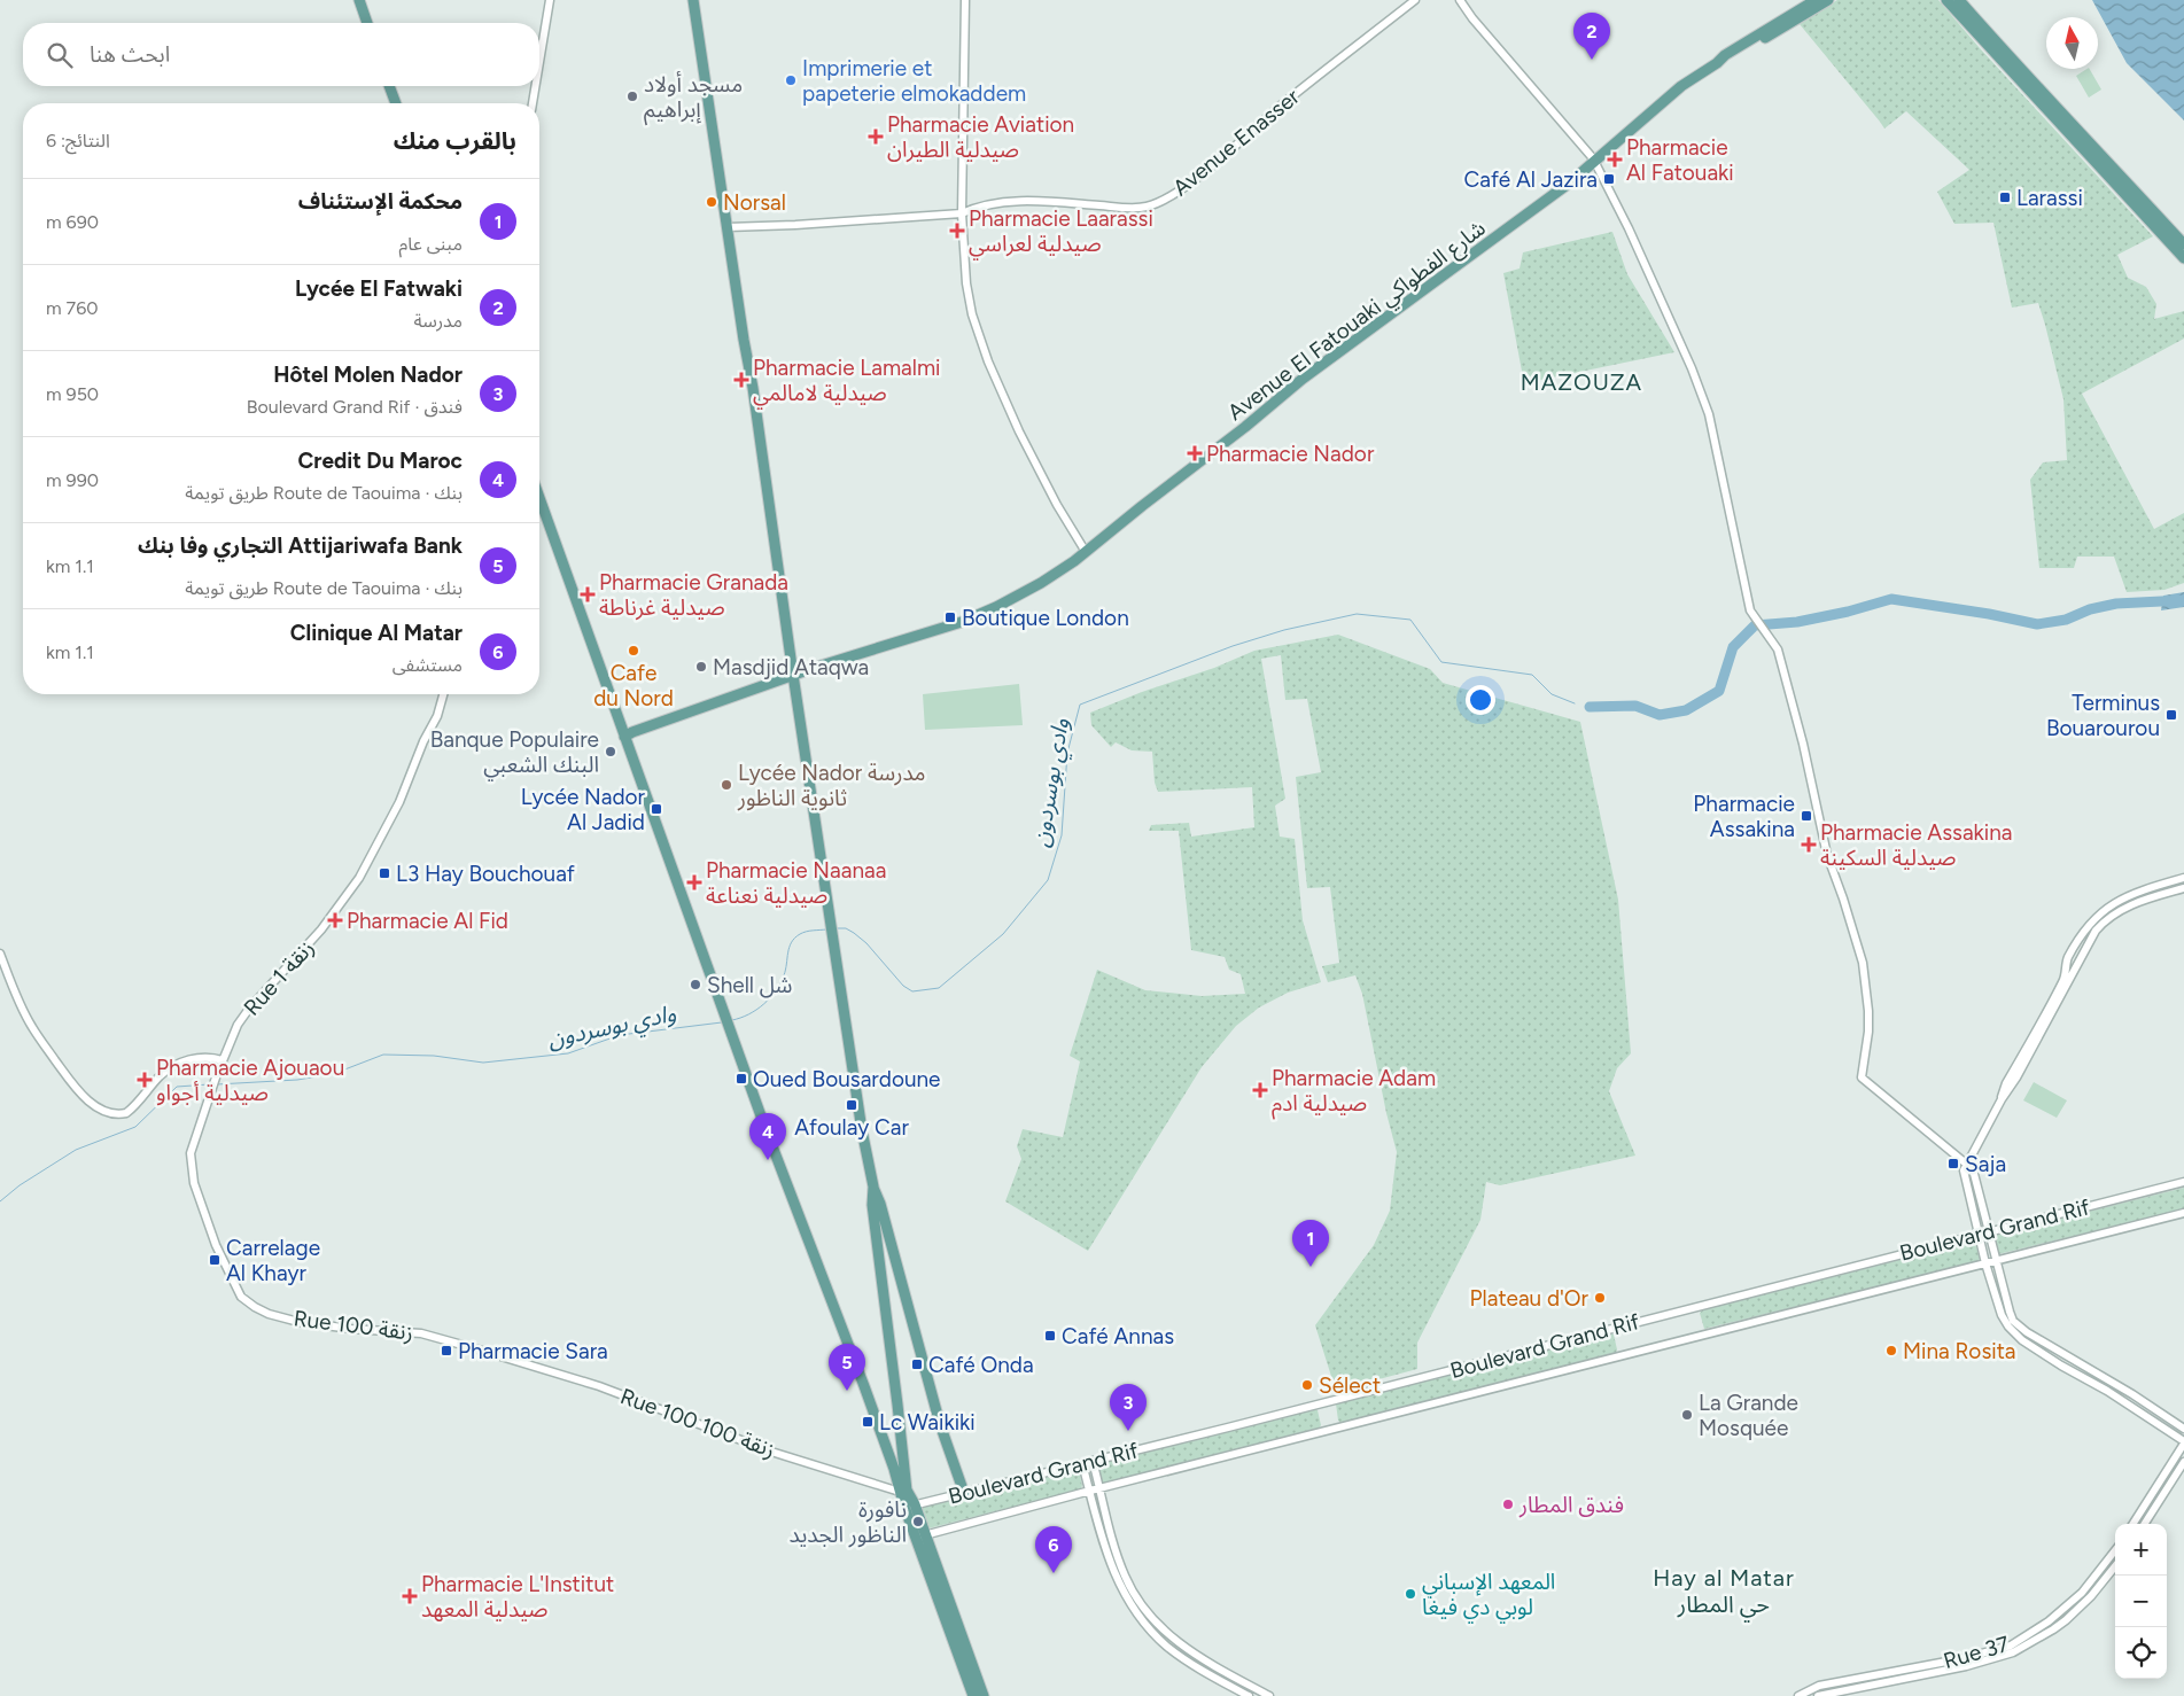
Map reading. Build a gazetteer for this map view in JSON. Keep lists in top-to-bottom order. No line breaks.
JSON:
{"streets":{"main road":["Avenue El Fatouaki شارع الفطواكي"],"street":["Avenue Enasser","Rue زنقة 1","Boulevard Grand Rif","Rue 100 زنقة","Rue 100 زنقة 100","Rue 37"]},"crossings":[["Rue زنقة 1","Rue 100 زنقة"],["Rue 100 زنقة","Rue 100 زنقة 100"]],"districts":["MAZOUZA","Hay al Matar حي المطار"],"water":["وادي بوسردون"],"places":{"other":["Imprimerie et papeterie elmokaddem","مسجد أولاد إبراهيم","Norsal","Cafe du Nord","Masdjid Ataqwa","Banque Populaire البنك الشعبي","Lycée Nador مدرسة ثانوية الناظور","Shell شل","Plateau d'Or","Mina Rosita","Sélect","La Grande Mosquée","فندق المطار","نافورة الناظور الجديد","المعهد الإسباني لوبي دي فيغا"],"health":["Pharmacie Aviation صيدلية الطيران","Pharmacie Al Fatouaki","Pharmacie Laarassi صيدلية لعراسي","Pharmacie Lamalmi صيدلية لامالمي","Pharmacie Nador","Pharmacie Granada صيدلية غرناطة","Pharmacie Assakina صيدلية السكينة","Pharmacie Naanaa صيدلية نعناعة","Pharmacie Al Fid","Pharmacie Ajouaou صيدلية أجواو","Pharmacie Adam صيدلية ادم","Pharmacie L'Institut صيدلية المعهد"],"transit":["Café Al Jazira","Larassi","Boutique London","Terminus Bouarourou","Lycée Nador Al Jadid","Pharmacie Assakina","L3 Hay Bouchouaf","Oued Bousardoune","Afoulay Car","Saja","Carrelage Al Khayr","Café Annas","Pharmacie Sara","Café Onda","Lc Waikiki"]},"north":"top","page":{"pins":["2","4","1","5","3","6"],"search":"ابحث هنا","heading":["بالقرب منك","النتائج: 6"],"list":[{"mark":"1","name":"محكمة الإستئناف","note":"مبنى عام","value":"690 m"},{"mark":"2","name":"Lycée El Fatwaki","note":"مدرسة","value":"760 m"},{"mark":"3","name":"Hôtel Molen Nador","note":"فندق · Boulevard Grand Rif","value":"950 m"},{"mark":"4","name":"Credit Du Maroc","note":"بنك · Route de Taouima طريق تويمة","value":"990 m"},{"mark":"5","name":"Attijariwafa Bank التجاري وفا بنك","note":"بنك · Route de Taouima طريق تويمة","value":"1.1 km"},{"mark":"6","name":"Clinique Al Matar","note":"مستشفى","value":"1.1 km"}],"map_buttons":["+","−"]}}
